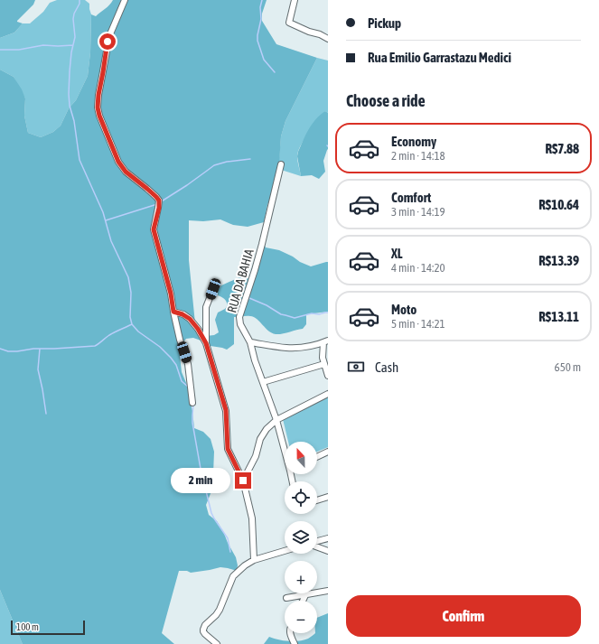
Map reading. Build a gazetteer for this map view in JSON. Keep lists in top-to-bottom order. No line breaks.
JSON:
{"streets":{"street":["RUA DA BAHIA"]},"scale_bar":"100 m","north":"top","page":{"banner":["Pickup","Rua Emilio Garrastazu Medici"],"heading":"Choose a ride","list":[{"name":"Economy","note":"2 min · 14:18","value":"R$7.88"},{"name":"Comfort","note":"3 min · 14:19","value":"R$10.64"},{"name":"XL","note":"4 min · 14:20","value":"R$13.39"},{"name":"Moto","note":"5 min · 14:21","value":"R$13.11"}],"pay":["Cash","650 m"],"map_buttons":["+","−"],"bubble":"2 min","buttons":"Confirm","scale":"100 m"}}
